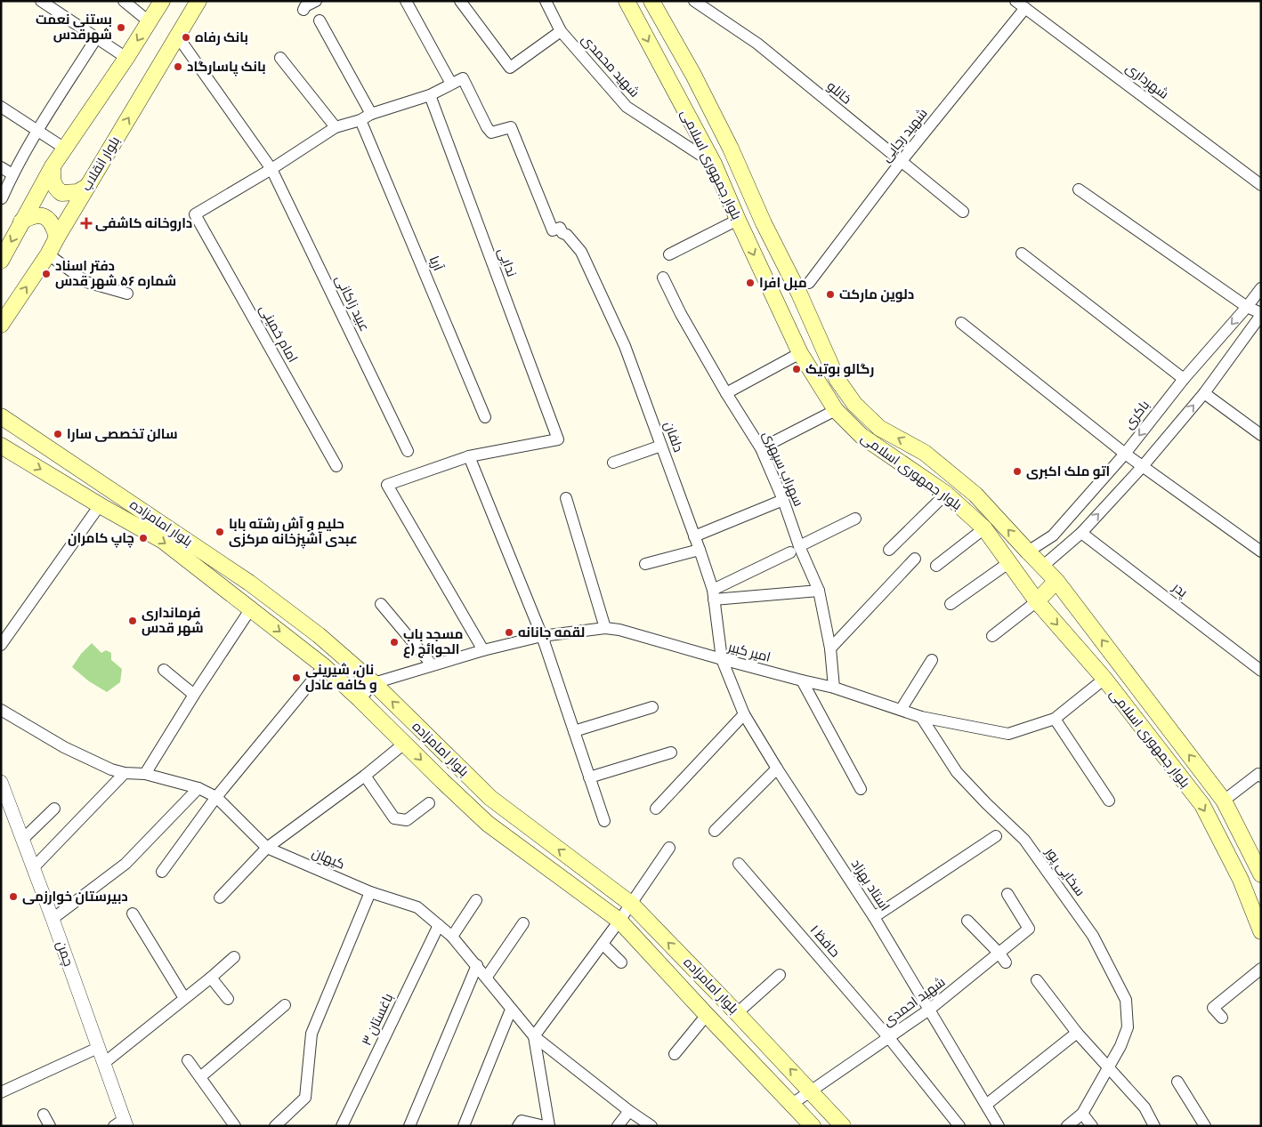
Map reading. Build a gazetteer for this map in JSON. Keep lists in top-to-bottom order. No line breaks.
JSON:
{"streets":{"main road":["بلوار انقلاب","بلوار جمهوری اسلامی","بلوار امامزاده"],"street":["شهید محمدی","شهرداری","خانلو","شهید رجایی","ندایی","آریا","عبید زاکانی","امام خمینی","باکری","دلفان","سهراب سپهری","پدر","امیر کبیر","کیهان","سخایی پور","استاد بهزاد","حافظ ۱","چمن","شهید احمدی","باغستان ۳"]},"crossings":[["شهید محمدی","بلوار جمهوری اسلامی"],["شهرداری","شهید رجایی"],["خانلو","شهید رجایی"],["بلوار انقلاب","عبید زاکانی"],["بلوار جمهوری اسلامی","باکری"],["بلوار جمهوری اسلامی","امیر کبیر"],["عبید زاکانی","امام خمینی"],["دلفان","امیر کبیر"],["دلفان","استاد بهزاد"],["سهراب سپهری","امیر کبیر"],["بلوار امامزاده","امیر کبیر"],["بلوار امامزاده","شهید احمدی"],["امیر کبیر","سخایی پور"],["امیر کبیر","استاد بهزاد"],["کیهان","باغستان ۳"],["استاد بهزاد","شهید احمدی"],["حافظ ۱","شهید احمدی"]],"places":{"other":["بستنی نعمت شهرقدس","بانک رفاه","بانک پاسارگاد","دفتر اسناد شماره ۵۶ شهر قدس","مبل افرا","دلوین مارکت","رگالو بوتیک","سالن تخصصی سارا","اتو ملک اکبری","حلیم و آش رشته بابا عبدی آشپزخانه مرکزی","چاپ کامران","فرمانداری شهر قدس","لقمه جانانه","مسجد باب الحوائج (ع","نان، شیرینی و کافه عادل","دبیرستان خوارزمی"],"health":["داروخانه کاشفی"]}}
